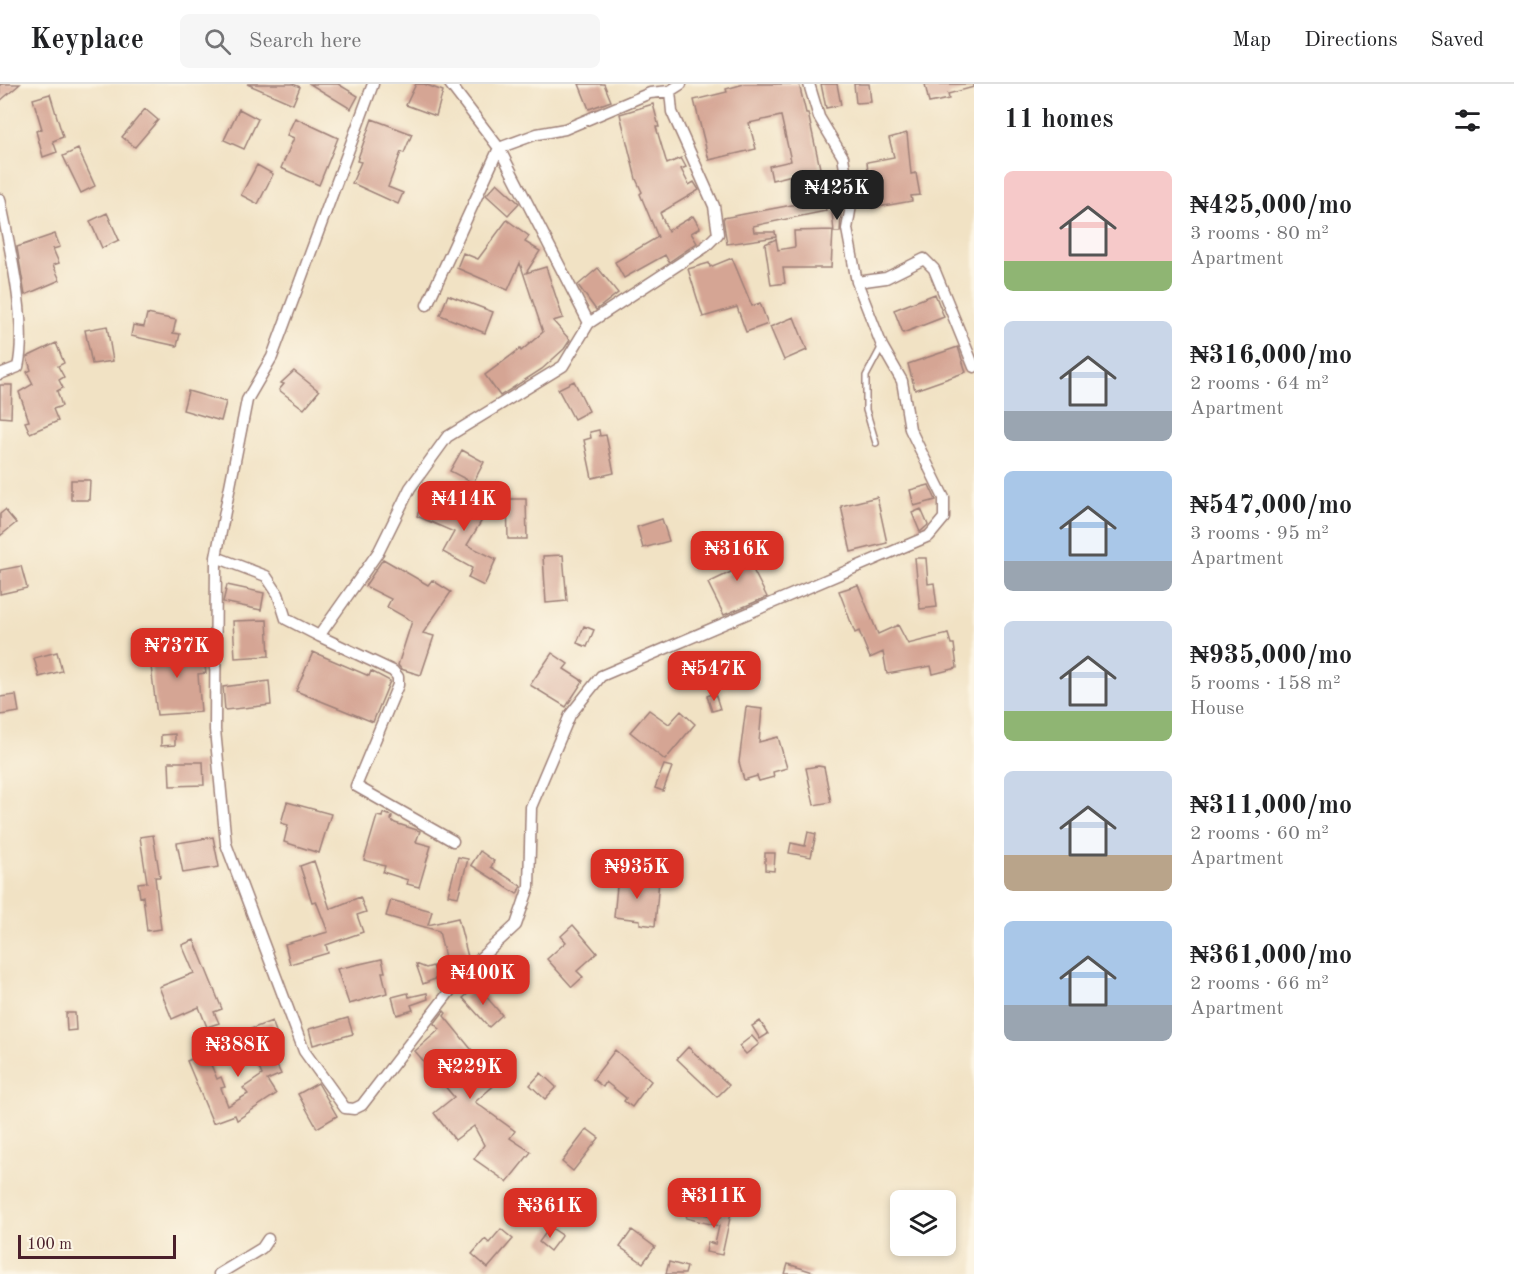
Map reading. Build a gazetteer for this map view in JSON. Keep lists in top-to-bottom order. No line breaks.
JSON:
{"scale_bar":"100 m","page":{"header":"Keyplace","search":"Search here","nav":["Map","Directions","Saved"],"heading":"11 homes","list":[{"name":"₦425,000/mo","note":"3 rooms · 80 m² · Apartment"},{"name":"₦316,000/mo","note":"2 rooms · 64 m² · Apartment"},{"name":"₦547,000/mo","note":"3 rooms · 95 m² · Apartment"},{"name":"₦935,000/mo","note":"5 rooms · 158 m² · House"},{"name":"₦311,000/mo","note":"2 rooms · 60 m² · Apartment"},{"name":"₦361,000/mo","note":"2 rooms · 66 m² · Apartment"}],"price":["₦425K","₦414K","₦316K","₦737K","₦547K","₦935K","₦400K","₦388K","₦229K","₦311K","₦361K"],"scale":"100 m"}}
